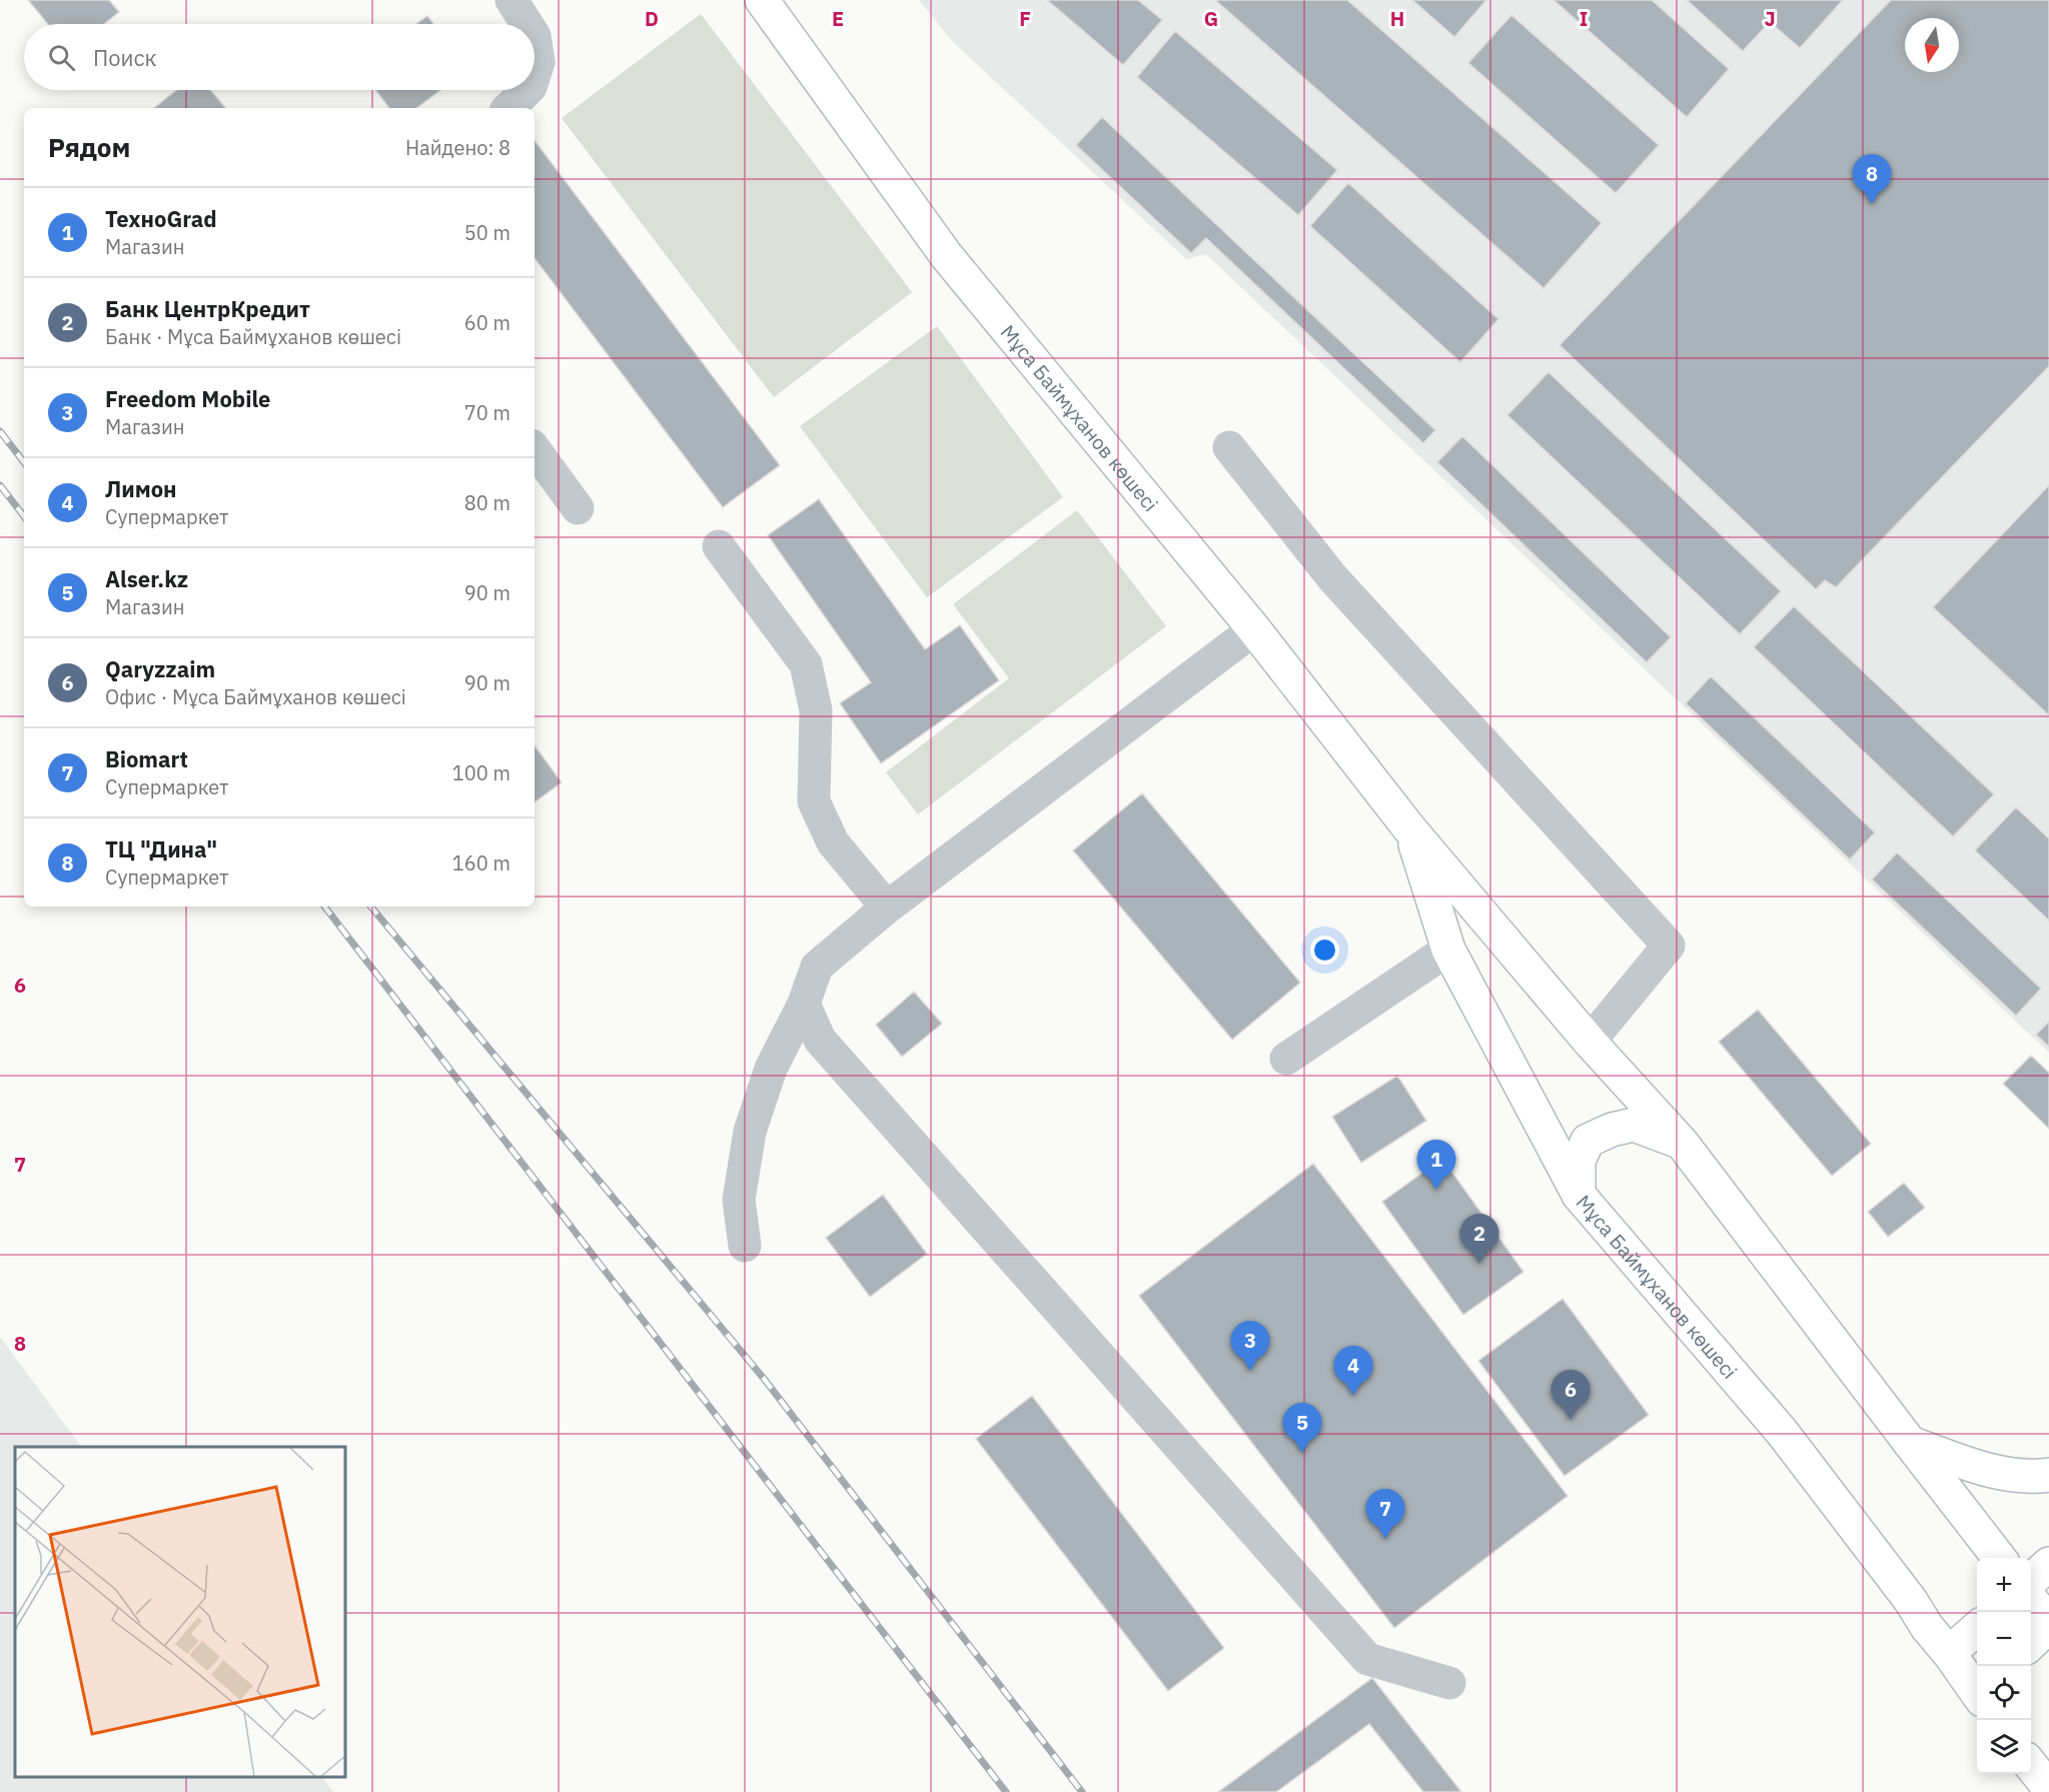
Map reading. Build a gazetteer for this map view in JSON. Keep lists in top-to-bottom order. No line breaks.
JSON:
{"streets":{"main road":["Мұса Баймұханов көшесі"]},"north":"bottom","page":{"search":"Поиск","heading":["Рядом","Найдено: 8"],"pins":["8","1","2","3","4","6","5","7"],"list":[{"mark":"1","name":"ТехноGrad","note":"Магазин","value":"50 m"},{"mark":"2","name":"Банк ЦентрКредит","note":"Банк · Мұса Баймұханов көшесі","value":"60 m"},{"mark":"3","name":"Freedom Mobile","note":"Магазин","value":"70 m"},{"mark":"4","name":"Лимон","note":"Супермаркет","value":"80 m"},{"mark":"5","name":"Alser.kz","note":"Магазин","value":"90 m"},{"mark":"6","name":"Qaryzzaim","note":"Офис · Мұса Баймұханов көшесі","value":"90 m"},{"mark":"7","name":"Biomart","note":"Супермаркет","value":"100 m"},{"mark":"8","name":"ТЦ \"Дина\"","note":"Супермаркет","value":"160 m"}],"map_buttons":["+","−"]},"grid":{"columns":["D","E","F","G","H","I","J"],"rows":["6","7","8"]}}
